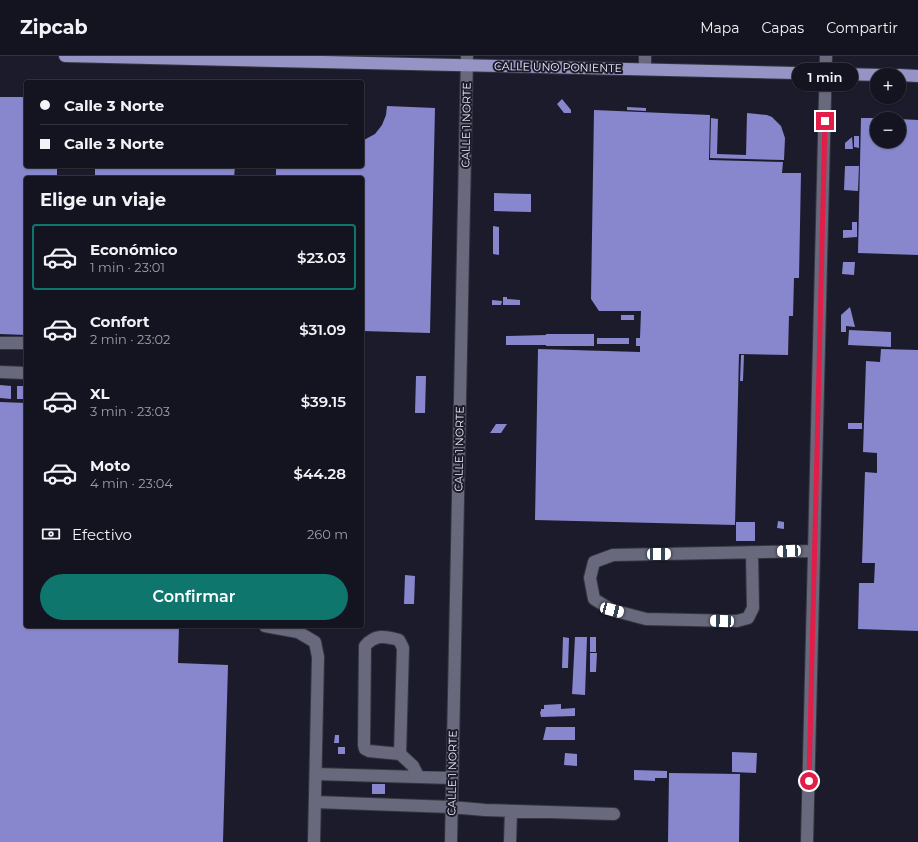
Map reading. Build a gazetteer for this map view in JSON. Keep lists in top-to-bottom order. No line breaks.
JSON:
{"streets":{"main road":["CALLE UNO PONIENTE"],"street":["CALLE 1 NORTE"]},"crossings":[["CALLE UNO PONIENTE","CALLE 1 NORTE"]],"page":{"header":"Zipcab","nav":["Mapa","Capas","Compartir"],"bubble":"1 min","map_buttons":["+","−"],"banner":["Calle 3 Norte","Calle 3 Norte"],"heading":"Elige un viaje","list":[{"name":"Económico","note":"1 min · 23:01","value":"$23.03"},{"name":"Confort","note":"2 min · 23:02","value":"$31.09"},{"name":"XL","note":"3 min · 23:03","value":"$39.15"},{"name":"Moto","note":"4 min · 23:04","value":"$44.28"}],"pay":["Efectivo","260 m"],"buttons":"Confirmar"}}
